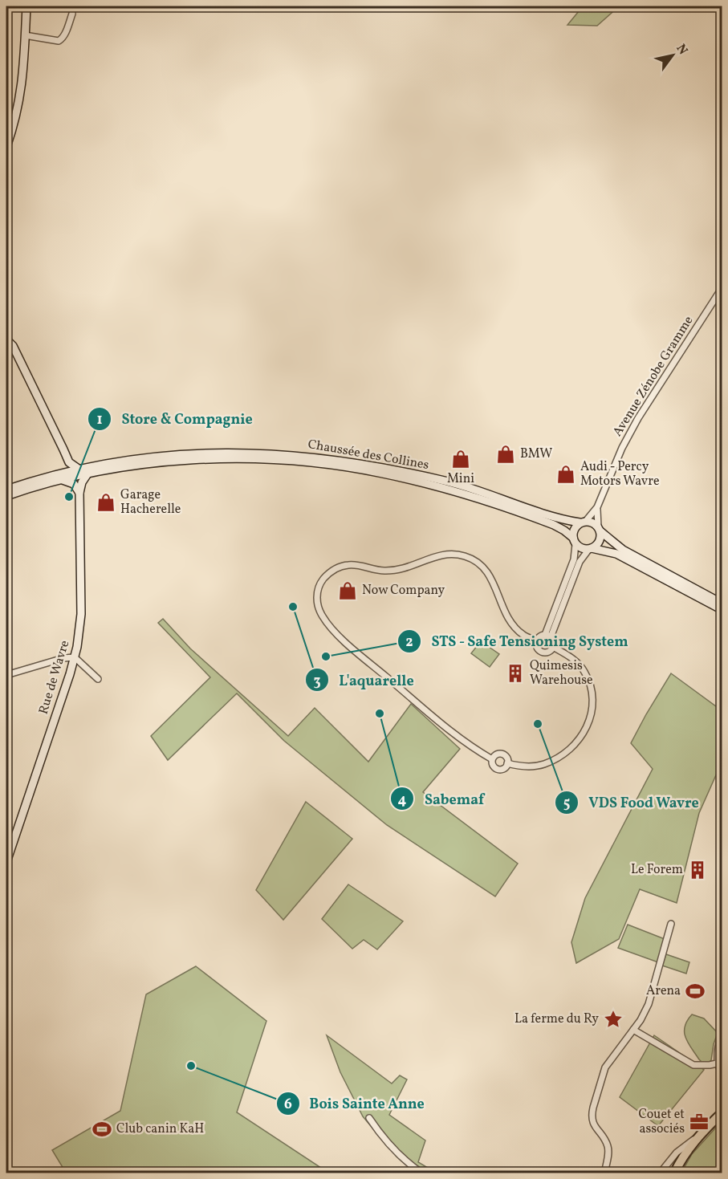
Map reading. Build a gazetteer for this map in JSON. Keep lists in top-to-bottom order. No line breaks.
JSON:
{"streets":{"main road":["Chaussée des Collines","Rue de Wavre"],"street":["Avenue Zénobe Gramme"]},"crossings":[["Avenue Zénobe Gramme","Chaussée des Collines"],["Chaussée des Collines","Rue de Wavre"]],"places":{"shop":["BMW","Mini","Audi - Percy Motors Wavre","Garage Hacherelle","Now Company"],"other":["Store & Compagnie","L'aquarelle","STS - Safe Tensioning System","Sabemaf","VDS Food Wavre","Bois Sainte Anne"],"building":["Quimesis Warehouse","Le Forem"],"sports":["Arena","Club canin KaH"],"place":["La ferme du Ry"],"office":["Couet et associés"]},"north":"top right"}
